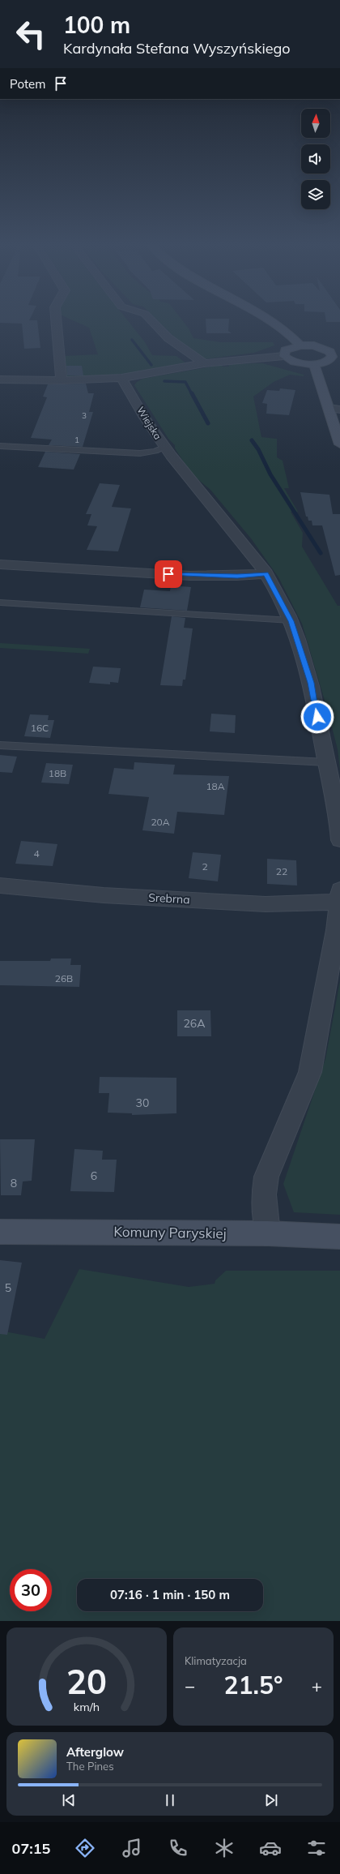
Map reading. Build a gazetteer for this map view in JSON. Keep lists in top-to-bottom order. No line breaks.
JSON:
{"streets":{"street":["Wiejska","Srebrna","Komuny Paryskiej"]},"house_numbers":["3","1","16C","18B","18A","20A","4","2","22","26B","26A","30","6","8","5"],"north":"top","page":{"turn":["100 m","Kardynała Stefana Wyszyńskiego"],"then":"Potem","limit":"30","trip":"07:16 · 1 min · 150 m","tile":"Klimatyzacja","heat":["−","21.5°","+"],"song":["Afterglow","The Pines"],"tabs":"07:15","gauge":["20","km/h"]}}
